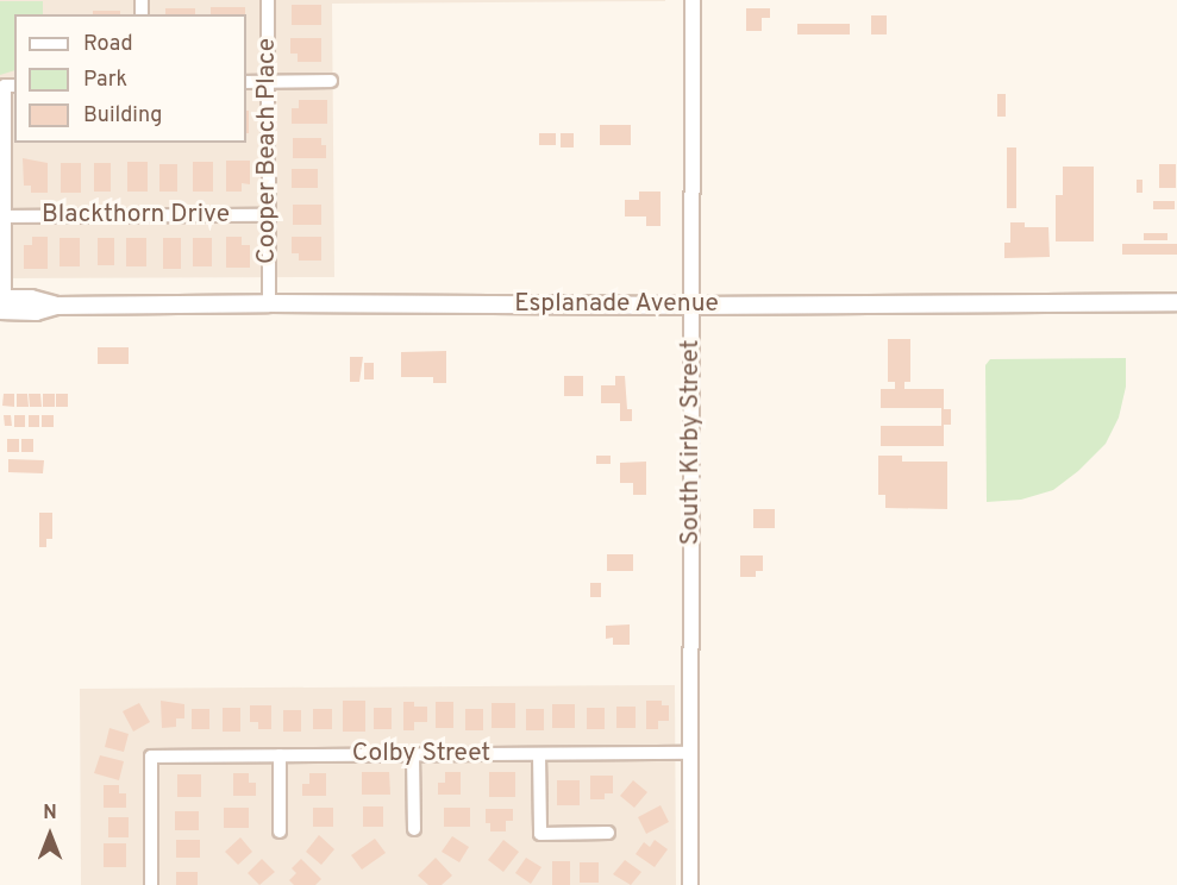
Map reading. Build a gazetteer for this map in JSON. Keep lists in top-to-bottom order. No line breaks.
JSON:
{"streets":{"main road":["Esplanade Avenue"],"street":["Cooper Beach Place","Blackthorn Drive","South Kirby Street","Colby Street"]},"crossings":[["Cooper Beach Place","Blackthorn Drive"],["Cooper Beach Place","Esplanade Avenue"],["Esplanade Avenue","South Kirby Street"],["South Kirby Street","Colby Street"]],"legend":["Road","Park","Building"],"north":"top"}
